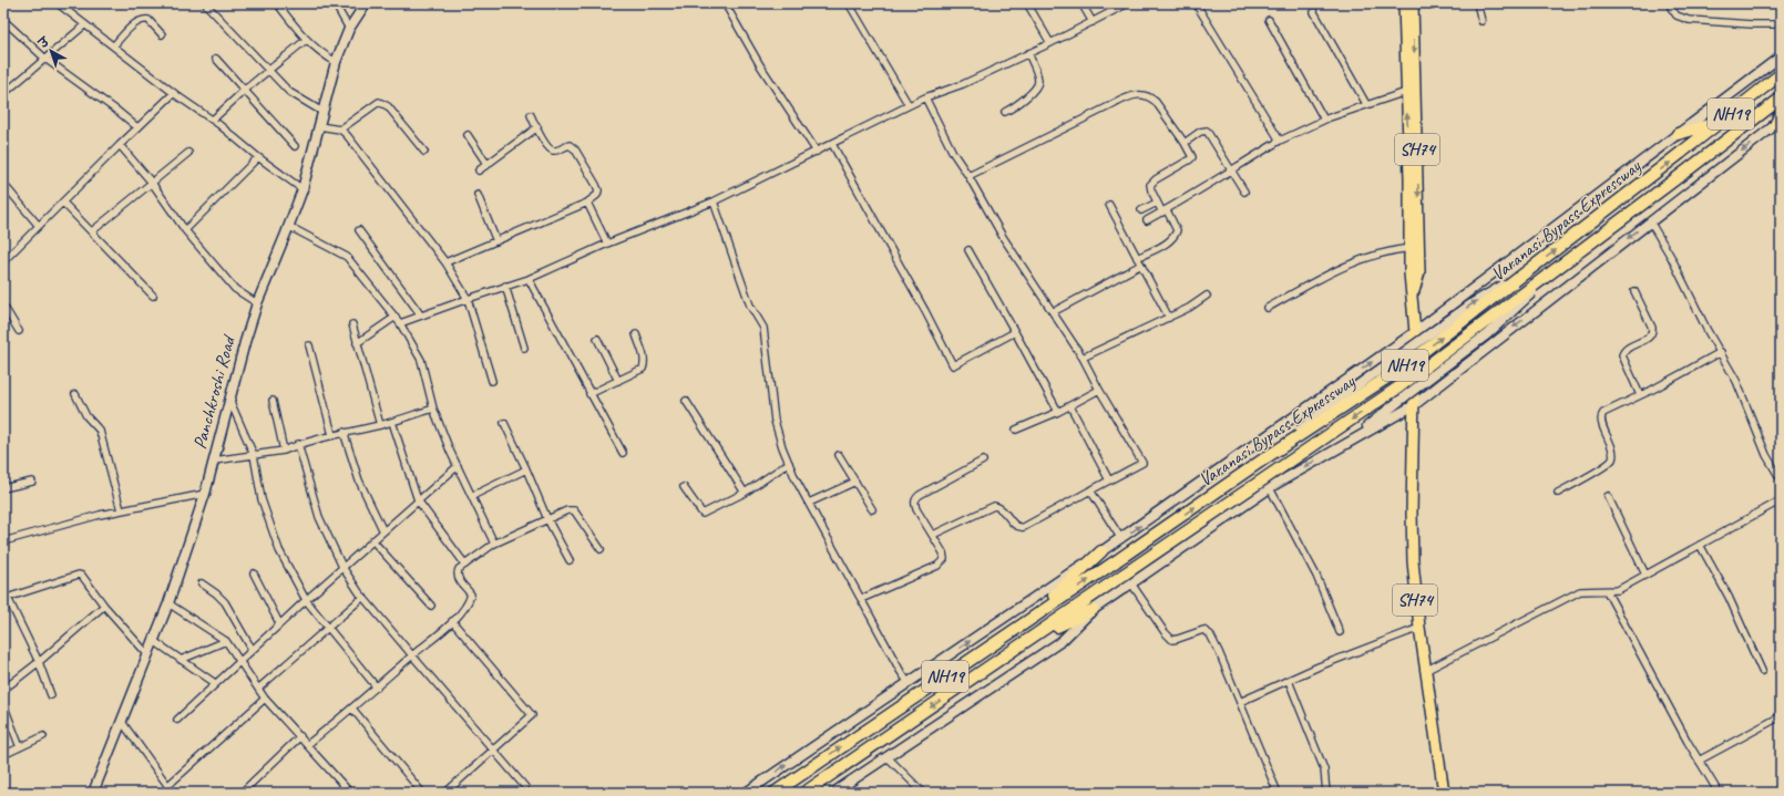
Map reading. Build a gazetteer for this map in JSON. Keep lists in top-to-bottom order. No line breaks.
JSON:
{"streets":{"highway":["NH19","Varanasi Bypass Expressway"],"main road":["SH74"],"street":["Panchkroshi Road"]},"north":"top left"}
